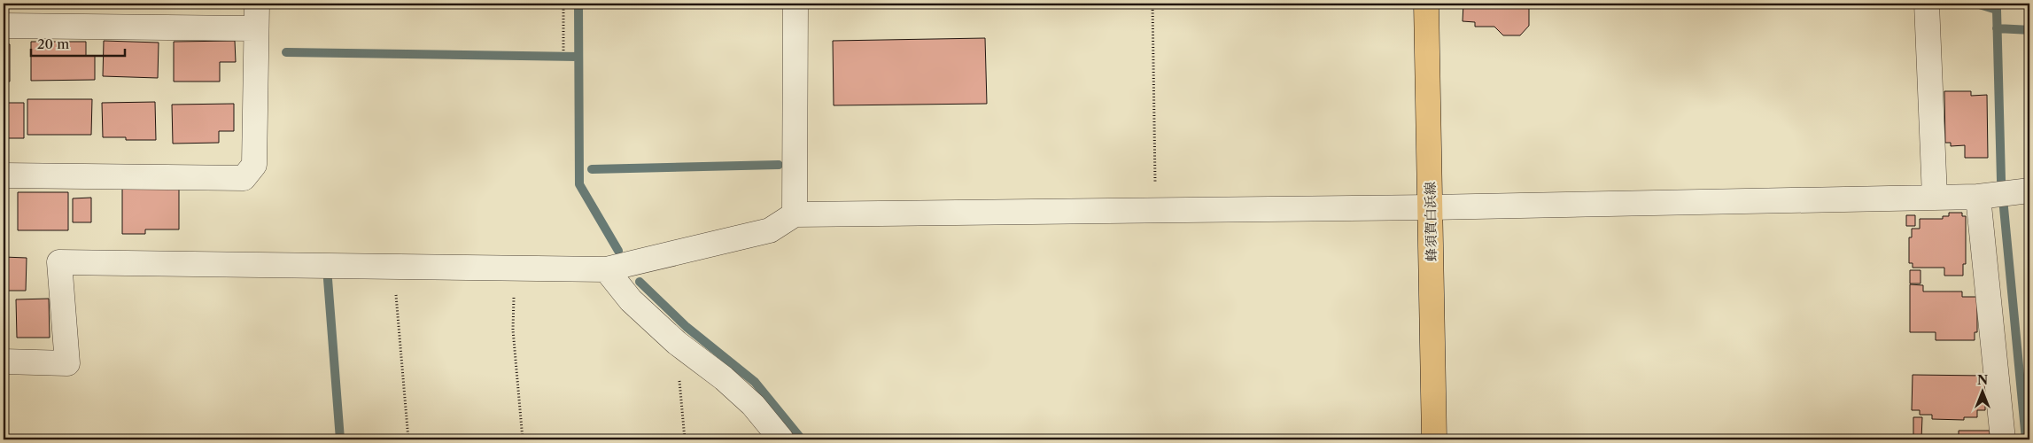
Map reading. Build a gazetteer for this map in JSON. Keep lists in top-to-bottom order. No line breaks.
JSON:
{"streets":{"main road":["蜂須賀白浜線"]},"scale_bar":"20 m","north":"top"}
